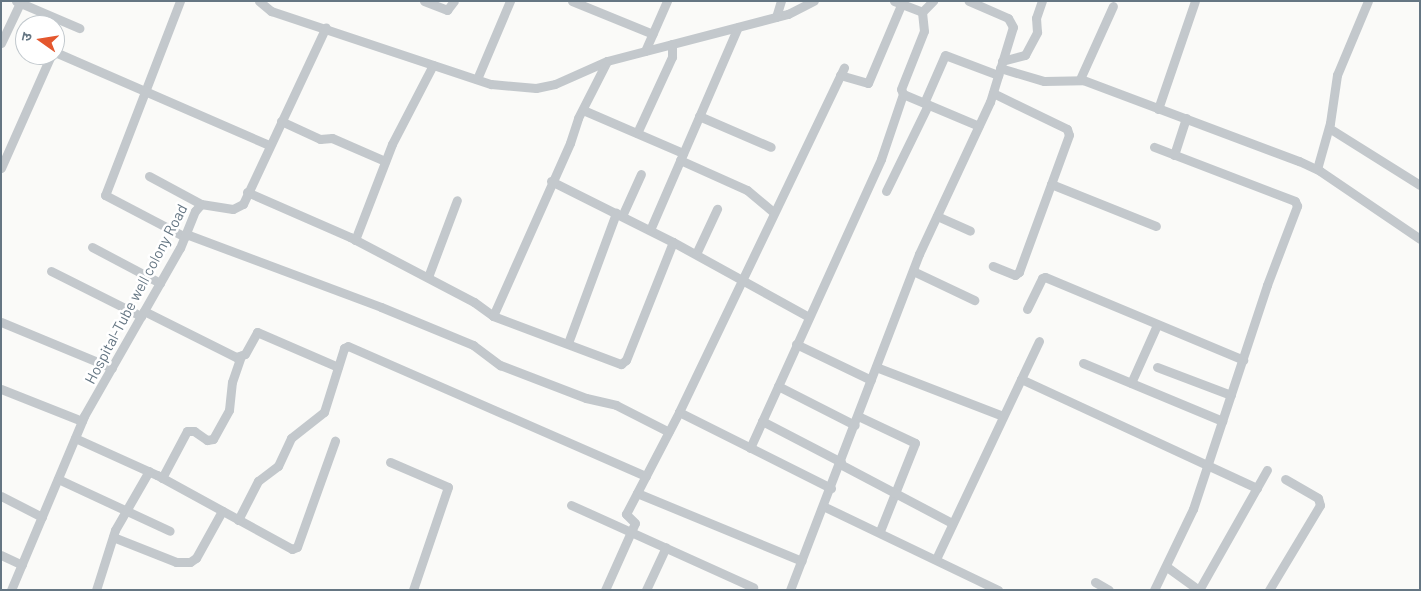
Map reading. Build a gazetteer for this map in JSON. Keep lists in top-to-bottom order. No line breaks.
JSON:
{"streets":{"street":["Hospital-Tube well colony Road"]},"north":"left"}
